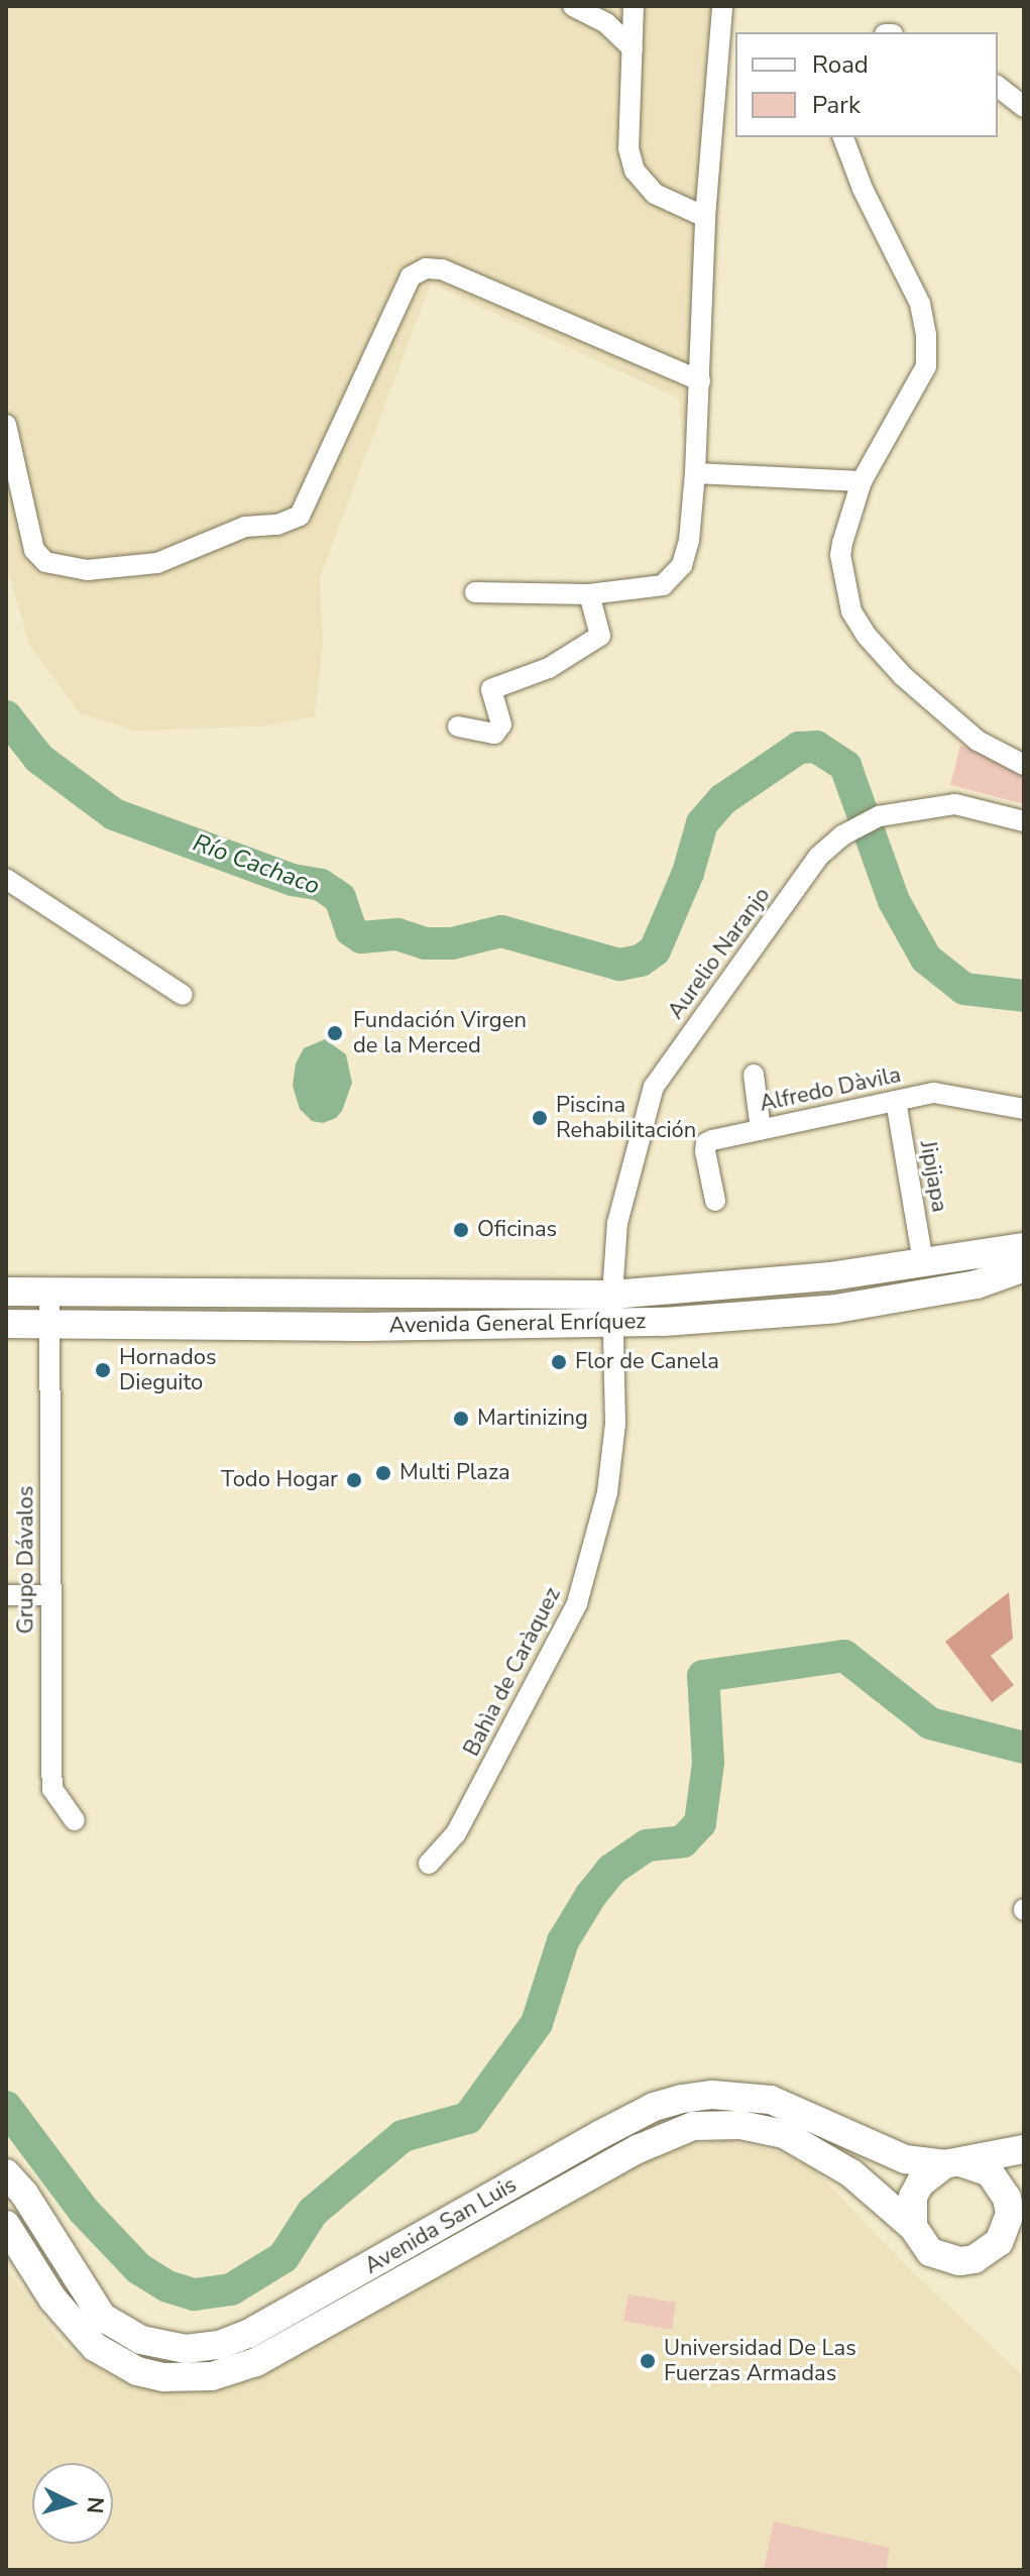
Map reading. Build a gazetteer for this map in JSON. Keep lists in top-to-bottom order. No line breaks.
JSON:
{"streets":{"street":["Aurelio Naranjo","Alfredo Dàvila","Jipijapa","Avenida General Enríquez","Grupo Dávalos","Bahìa de Caràquez","Avenida San Luis"]},"crossings":[["Aurelio Naranjo","Avenida General Enríquez"],["Aurelio Naranjo","Bahìa de Caràquez"],["Alfredo Dàvila","Jipijapa"],["Jipijapa","Avenida General Enríquez"],["Avenida General Enríquez","Grupo Dávalos"],["Avenida General Enríquez","Bahìa de Caràquez"]],"water":["Río Cachaco"],"places":["Fundación Virgen de la Merced","Piscina Rehabilitación","Oficinas","Flor de Canela","Hornados Dieguito","Martinizing","Multi Plaza","Todo Hogar","Universidad De Las Fuerzas Armadas"],"legend":["Road","Park"],"north":"right"}
